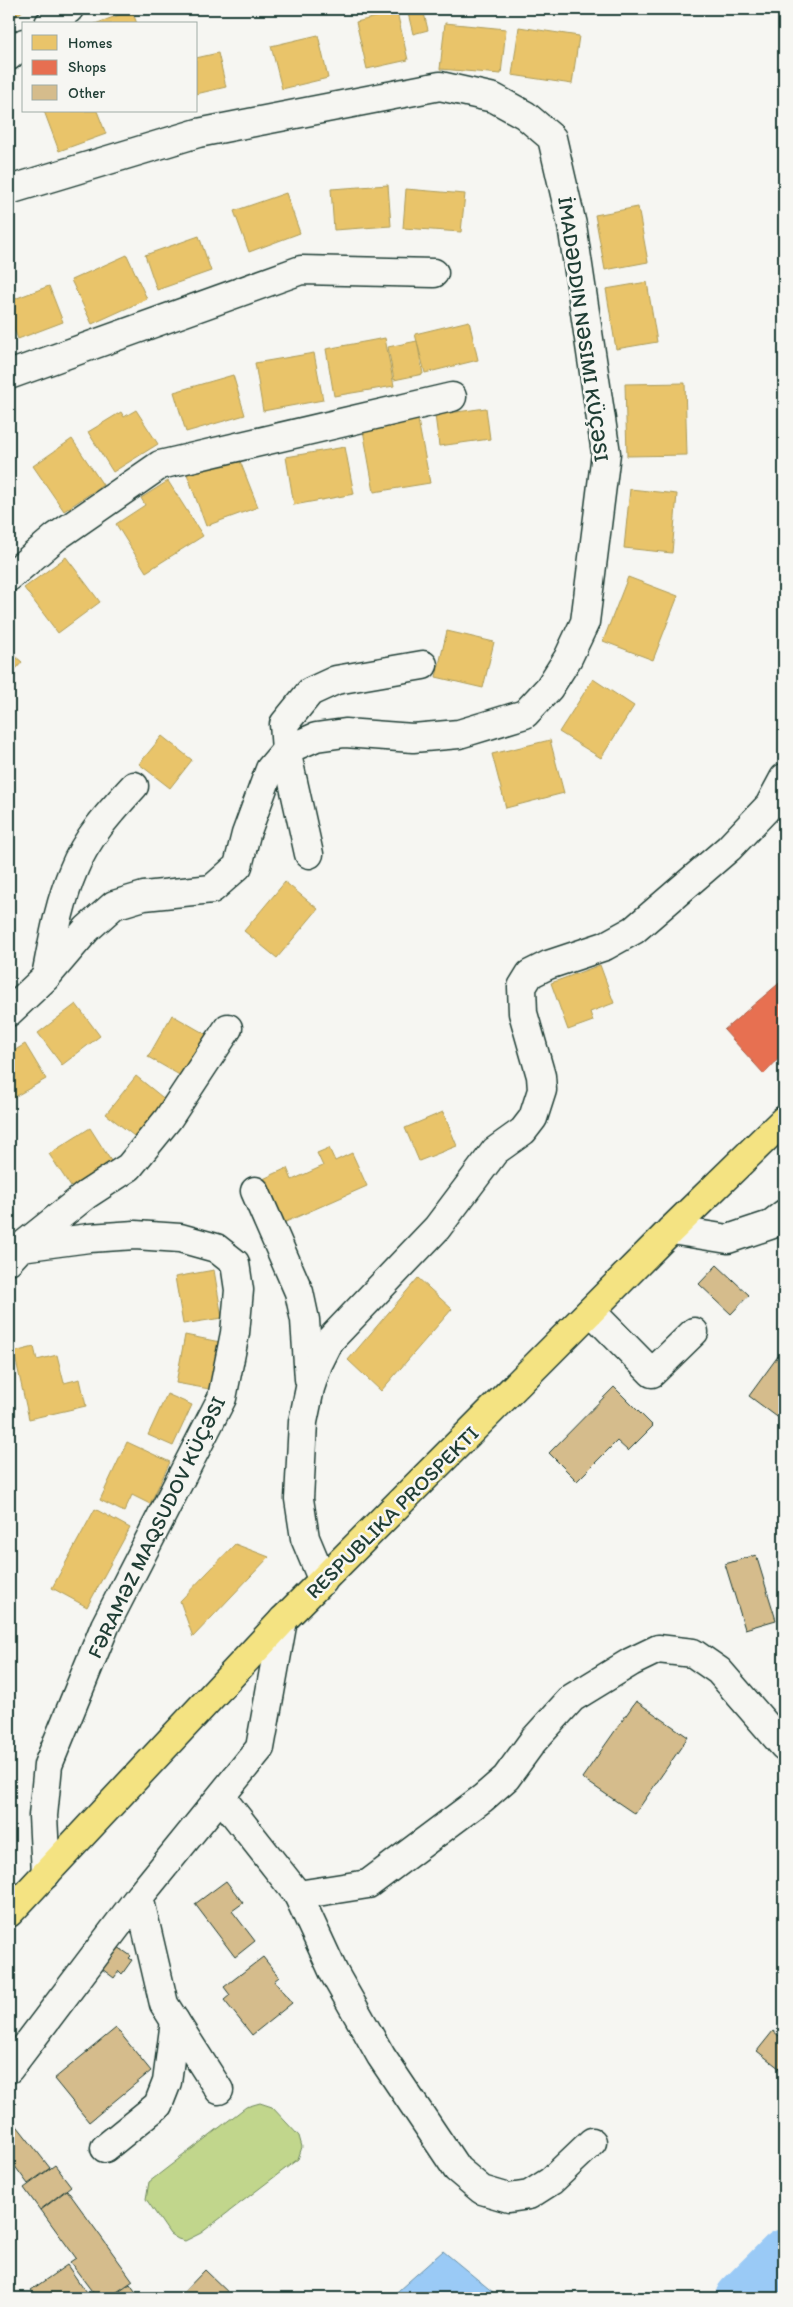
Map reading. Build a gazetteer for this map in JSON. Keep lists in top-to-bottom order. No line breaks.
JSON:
{"streets":{"main road":["RESPUBLIKA PROSPEKTI"],"street":["İMADƏDDIN NƏSIMI KÜÇƏSI","FƏRAMƏZ MAQSUDOV KÜÇƏSI"]},"crossings":[["RESPUBLIKA PROSPEKTI","FƏRAMƏZ MAQSUDOV KÜÇƏSI"]],"legend":["Homes","Shops","Other"]}
